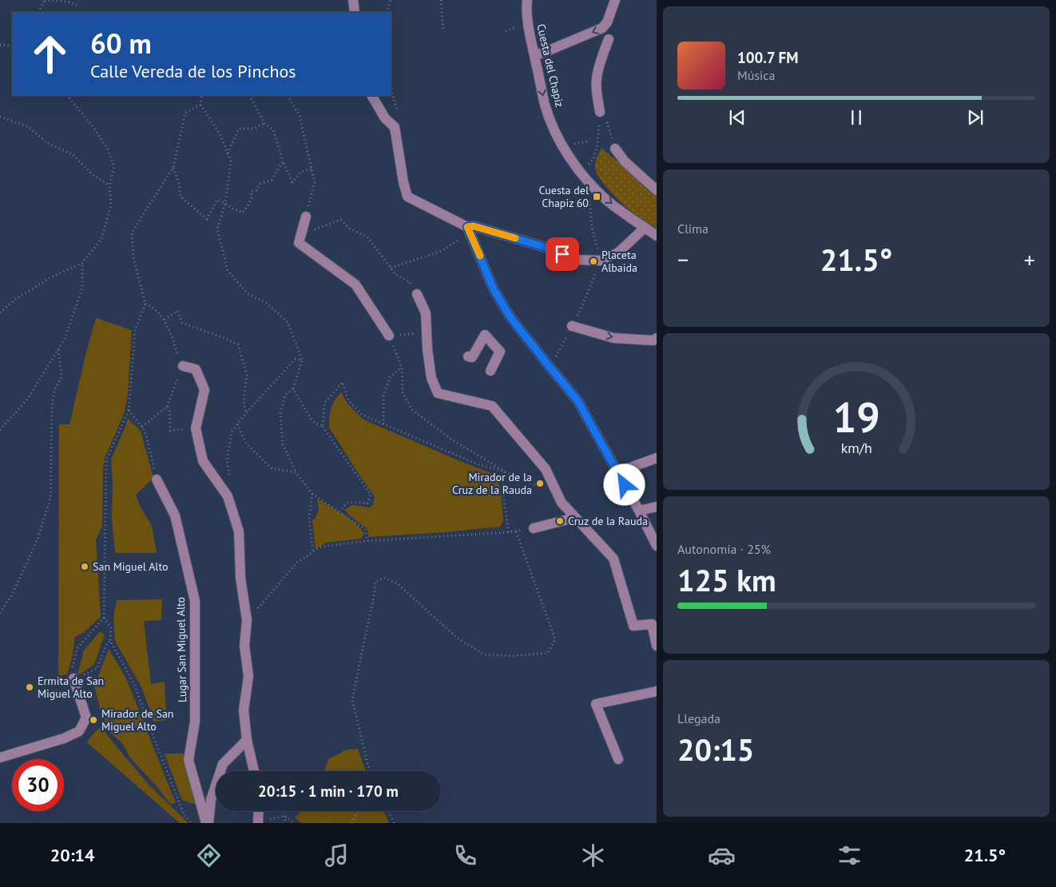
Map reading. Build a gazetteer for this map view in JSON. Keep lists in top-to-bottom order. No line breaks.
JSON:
{"streets":{"street":["Cuesta del Chapiz","Lugar San Miguel Alto"]},"one_way":["Cuesta del Chapiz"],"places":{"transit":["Cuesta del Chapiz 60"],"other":["Placeta Albaida","Mirador de la Cruz de la Rauda","Cruz de la Rauda","San Miguel Alto","Ermita de San Miguel Alto","Mirador de San Miguel Alto"]},"page":{"turn":["60 m","Calle Vereda de los Pinchos"],"song":["100.7 FM","Música"],"tile":["Clima",["Autonomía · 25%","125 km"],["Llegada","20:15"]],"heat":["−","21.5°","+"],"limit":"30","trip":"20:15 · 1 min · 170 m","tabs":["20:14","21.5°"],"gauge":["19","km/h"]}}
